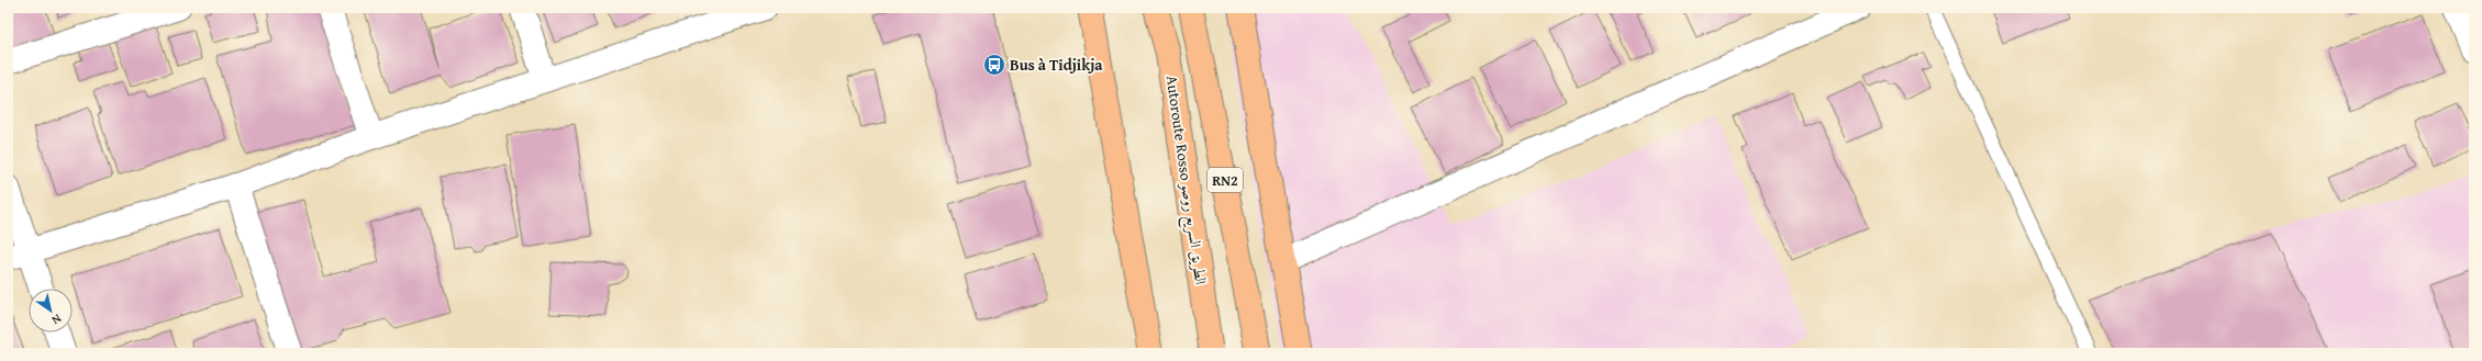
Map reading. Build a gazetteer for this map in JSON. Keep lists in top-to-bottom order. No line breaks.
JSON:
{"streets":{"highway":["Autoroute Rosso الطريق السريع روصو","RN2"]},"places":{"bus stop":["Bus à Tidjikja"]},"north":"bottom right"}
